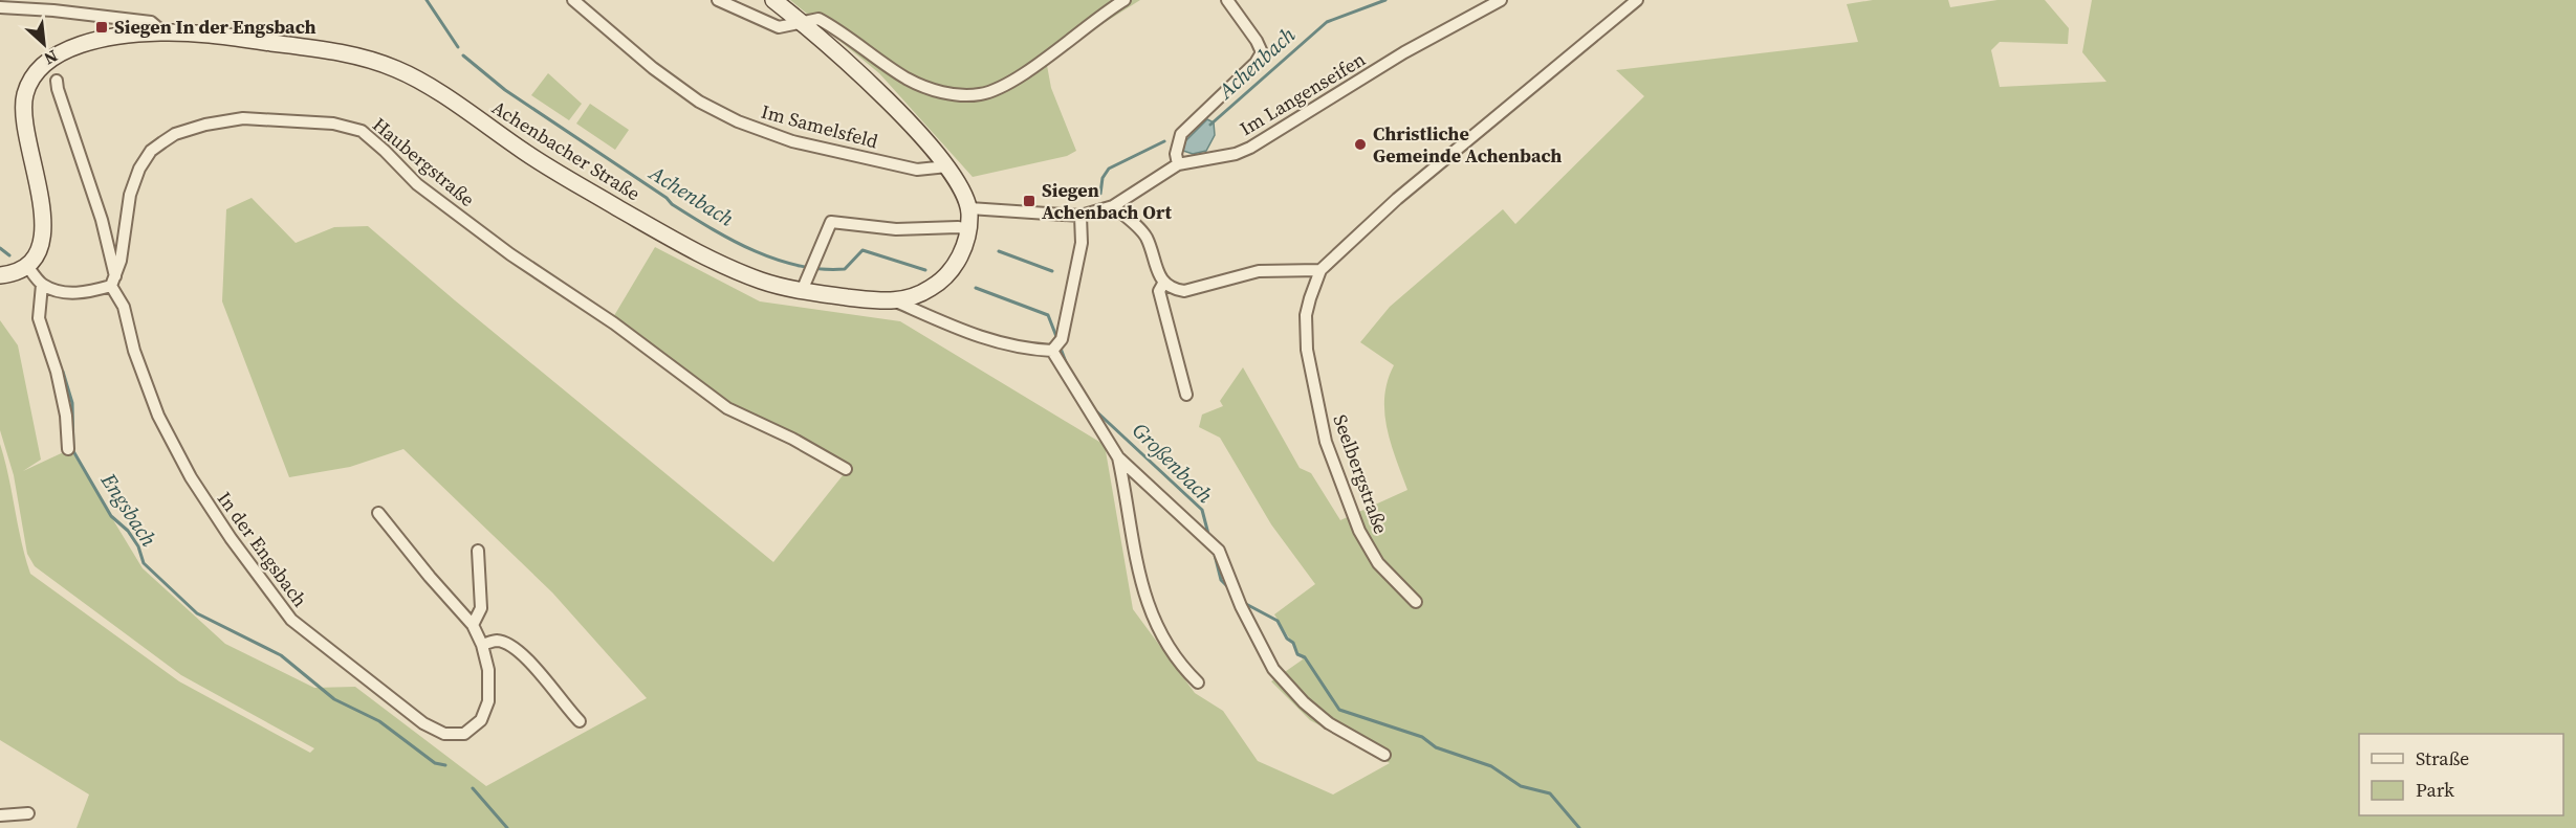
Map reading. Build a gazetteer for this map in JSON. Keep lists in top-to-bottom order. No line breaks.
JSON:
{"streets":{"main road":["Achenbacher Straße"],"street":["Im Langenseifen","Im Samelsfeld","Haubergstraße","Seelbergstraße","In der Engsbach"]},"crossings":[["Im Langenseifen","Achenbacher Straße"],["Im Samelsfeld","Achenbacher Straße"],["Haubergstraße","In der Engsbach"]],"water":["Achenbach","Großenbach","Engsbach"],"places":{"transit":["Siegen In der Engsbach","Siegen Achenbach Ort"],"other":["Christliche Gemeinde Achenbach"]},"legend":["Straße","Park"],"north":"bottom right"}
